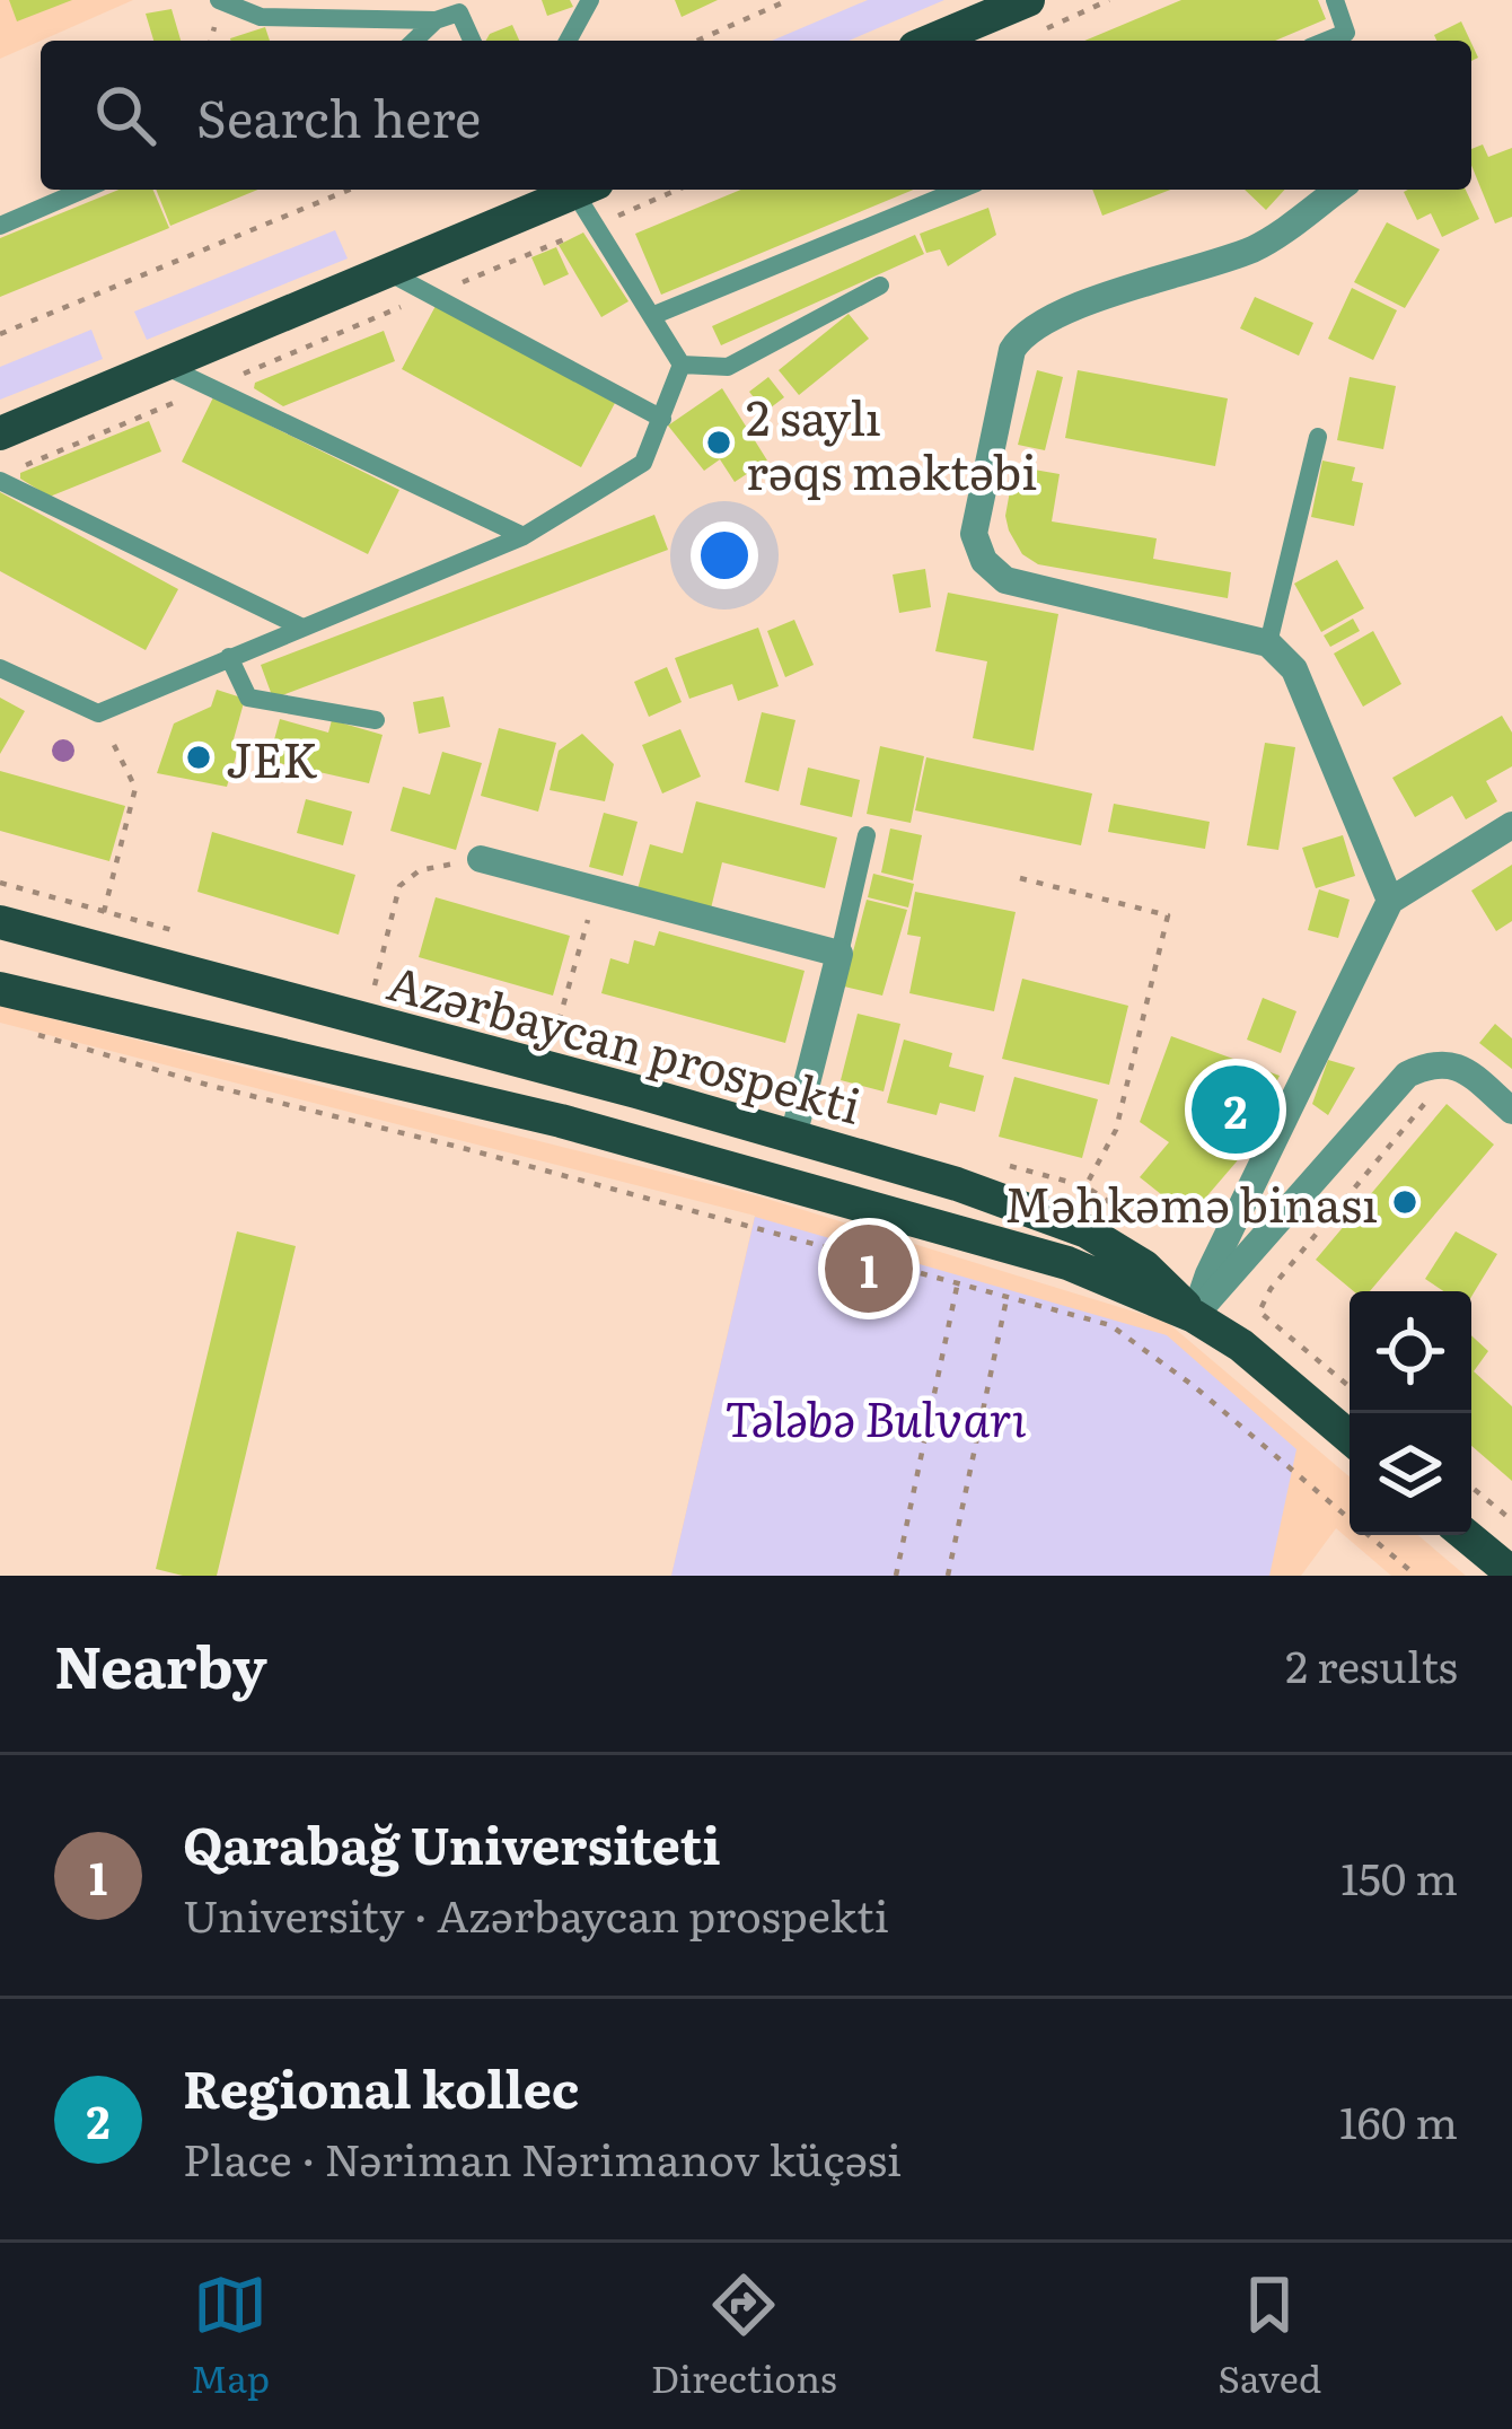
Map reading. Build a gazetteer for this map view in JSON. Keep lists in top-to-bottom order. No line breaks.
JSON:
{"streets":{"main road":["Azərbaycan prospekti"]},"parks":["Tələbə Bulvarı"],"places":["2 saylı rəqs məktəbi","JEK","Məhkəmə binası"],"page":{"search":"Search here","pins":["2","1"],"heading":["Nearby","2 results"],"list":[{"mark":"1","name":"Qarabağ Universiteti","note":"University · Azərbaycan prospekti","value":"150 m"},{"mark":"2","name":"Regional kollec","note":"Place · Nəriman Nərimanov küçəsi","value":"160 m"}],"nav":["Map","Directions","Saved"]}}
